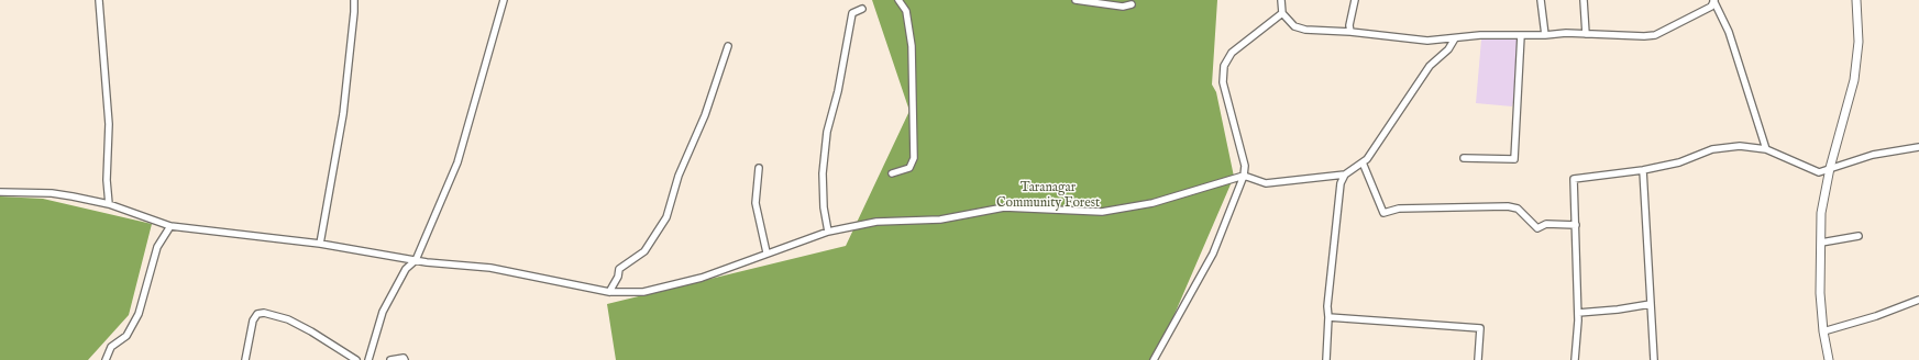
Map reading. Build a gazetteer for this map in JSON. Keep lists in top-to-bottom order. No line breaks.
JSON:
{"parks":["Taranagar Community Forest"]}
